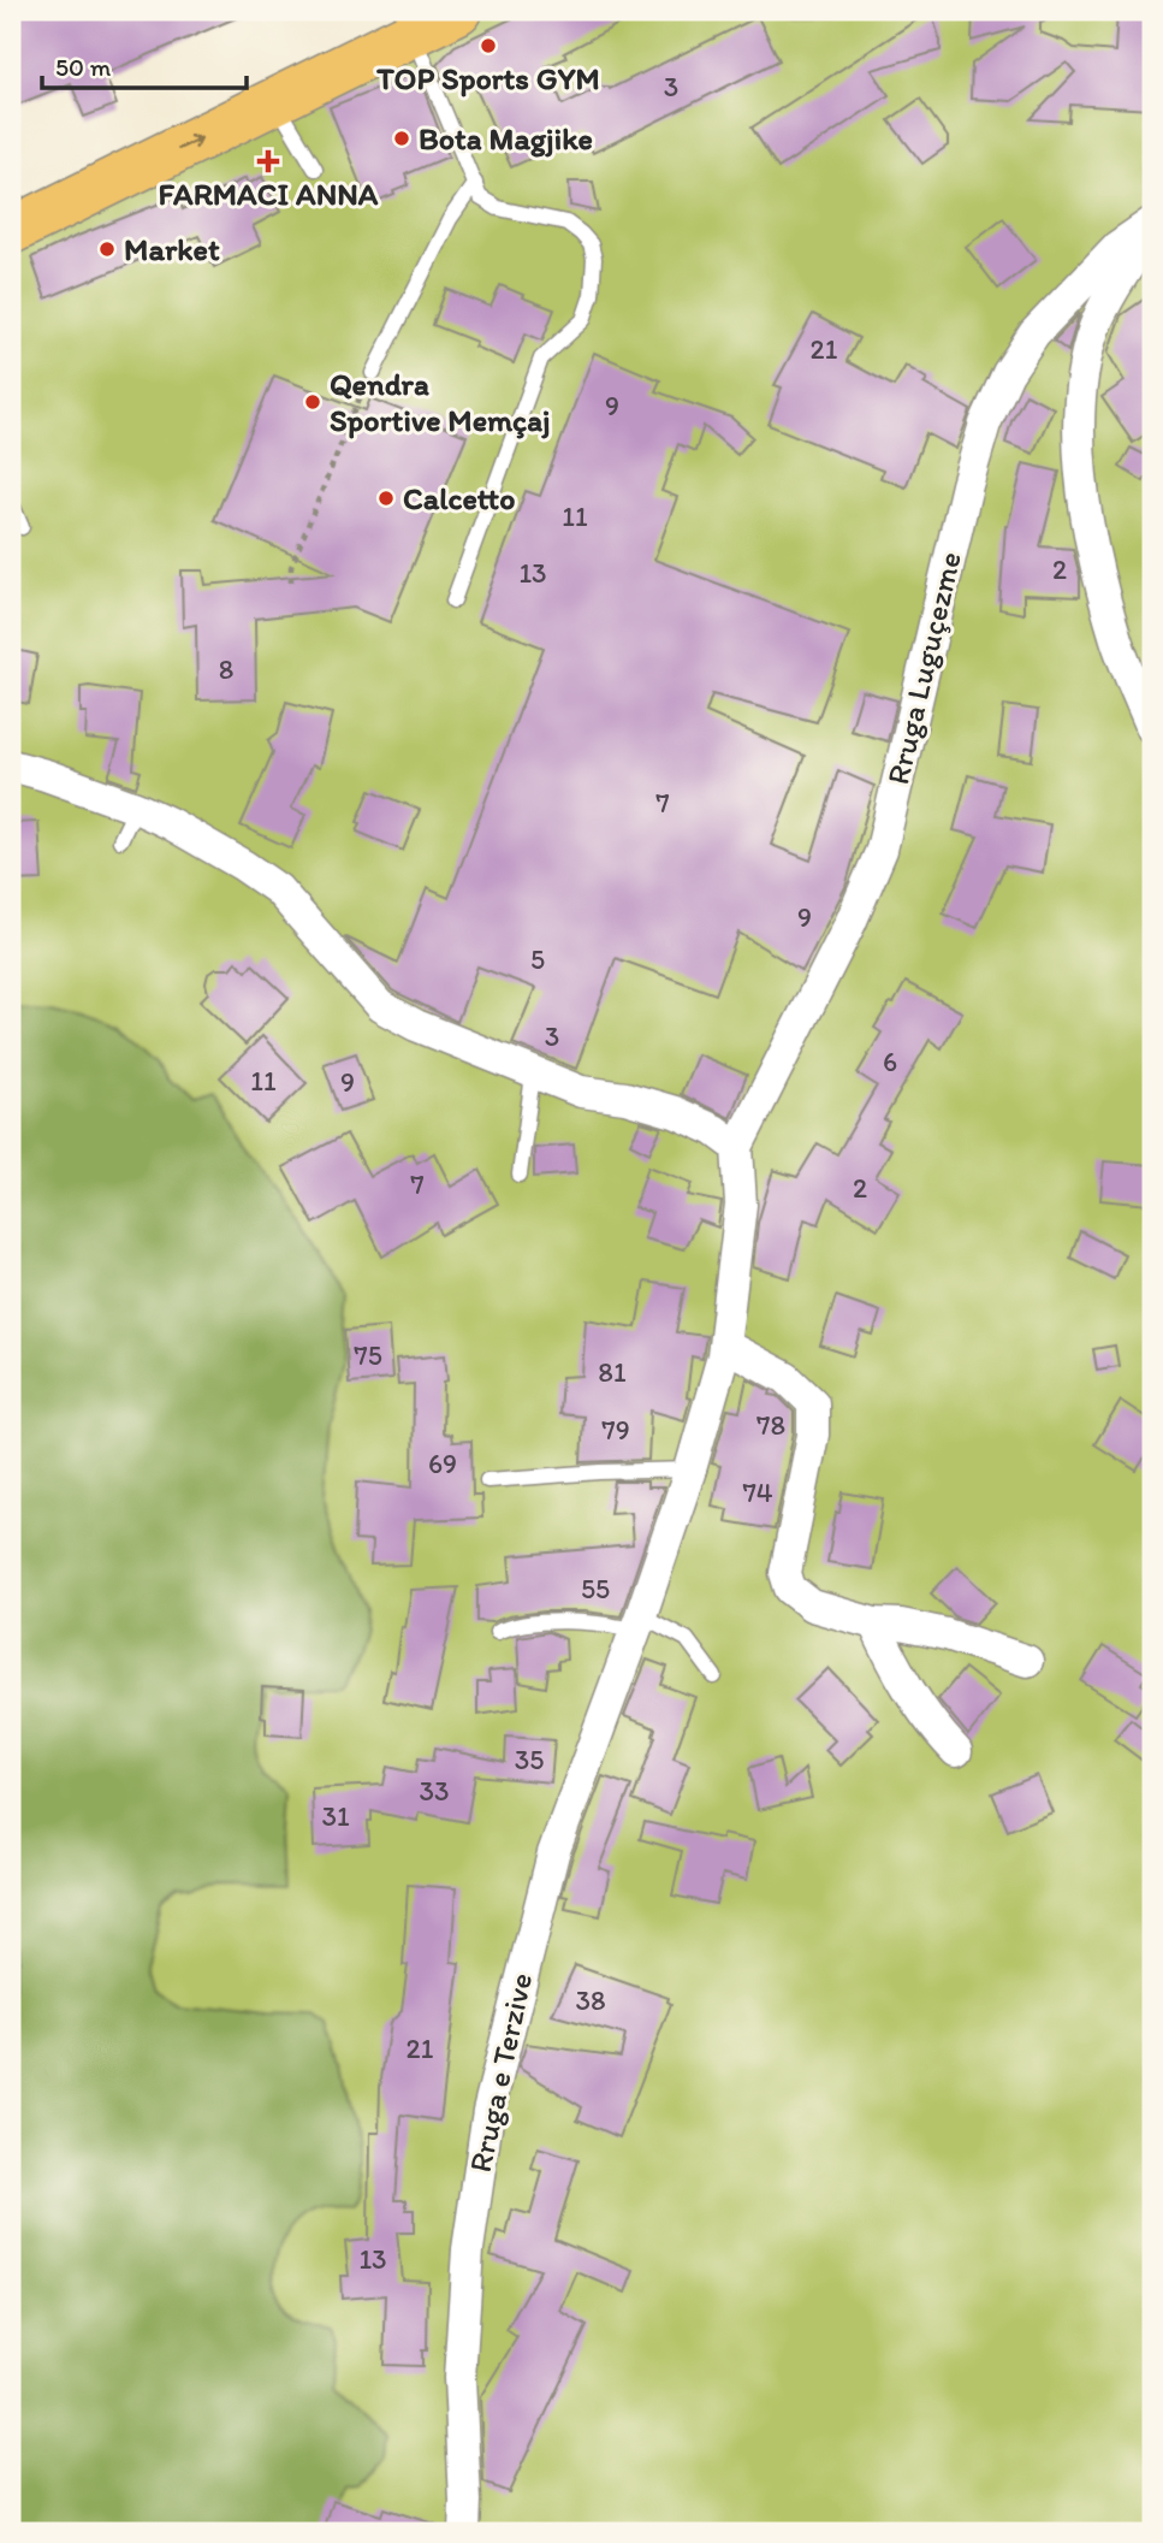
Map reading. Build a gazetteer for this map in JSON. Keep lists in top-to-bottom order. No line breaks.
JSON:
{"streets":{"street":["Rruga Luguçezme","Rruga e Terzive"]},"crossings":[["Rruga Luguçezme","Rruga e Terzive"]],"places":{"other":["TOP Sports GYM","Bota Magjike","Market","Qendra Sportive Memçaj","Calcetto"],"health":["FARMACI ANNA"]},"house_numbers":["3","21","9","11","2","13","8","7","9","5","3","6","11","9","7","2","75","81","78","79","69","74","55","35","33","31","38","21","13"],"scale_bar":"50 m"}
